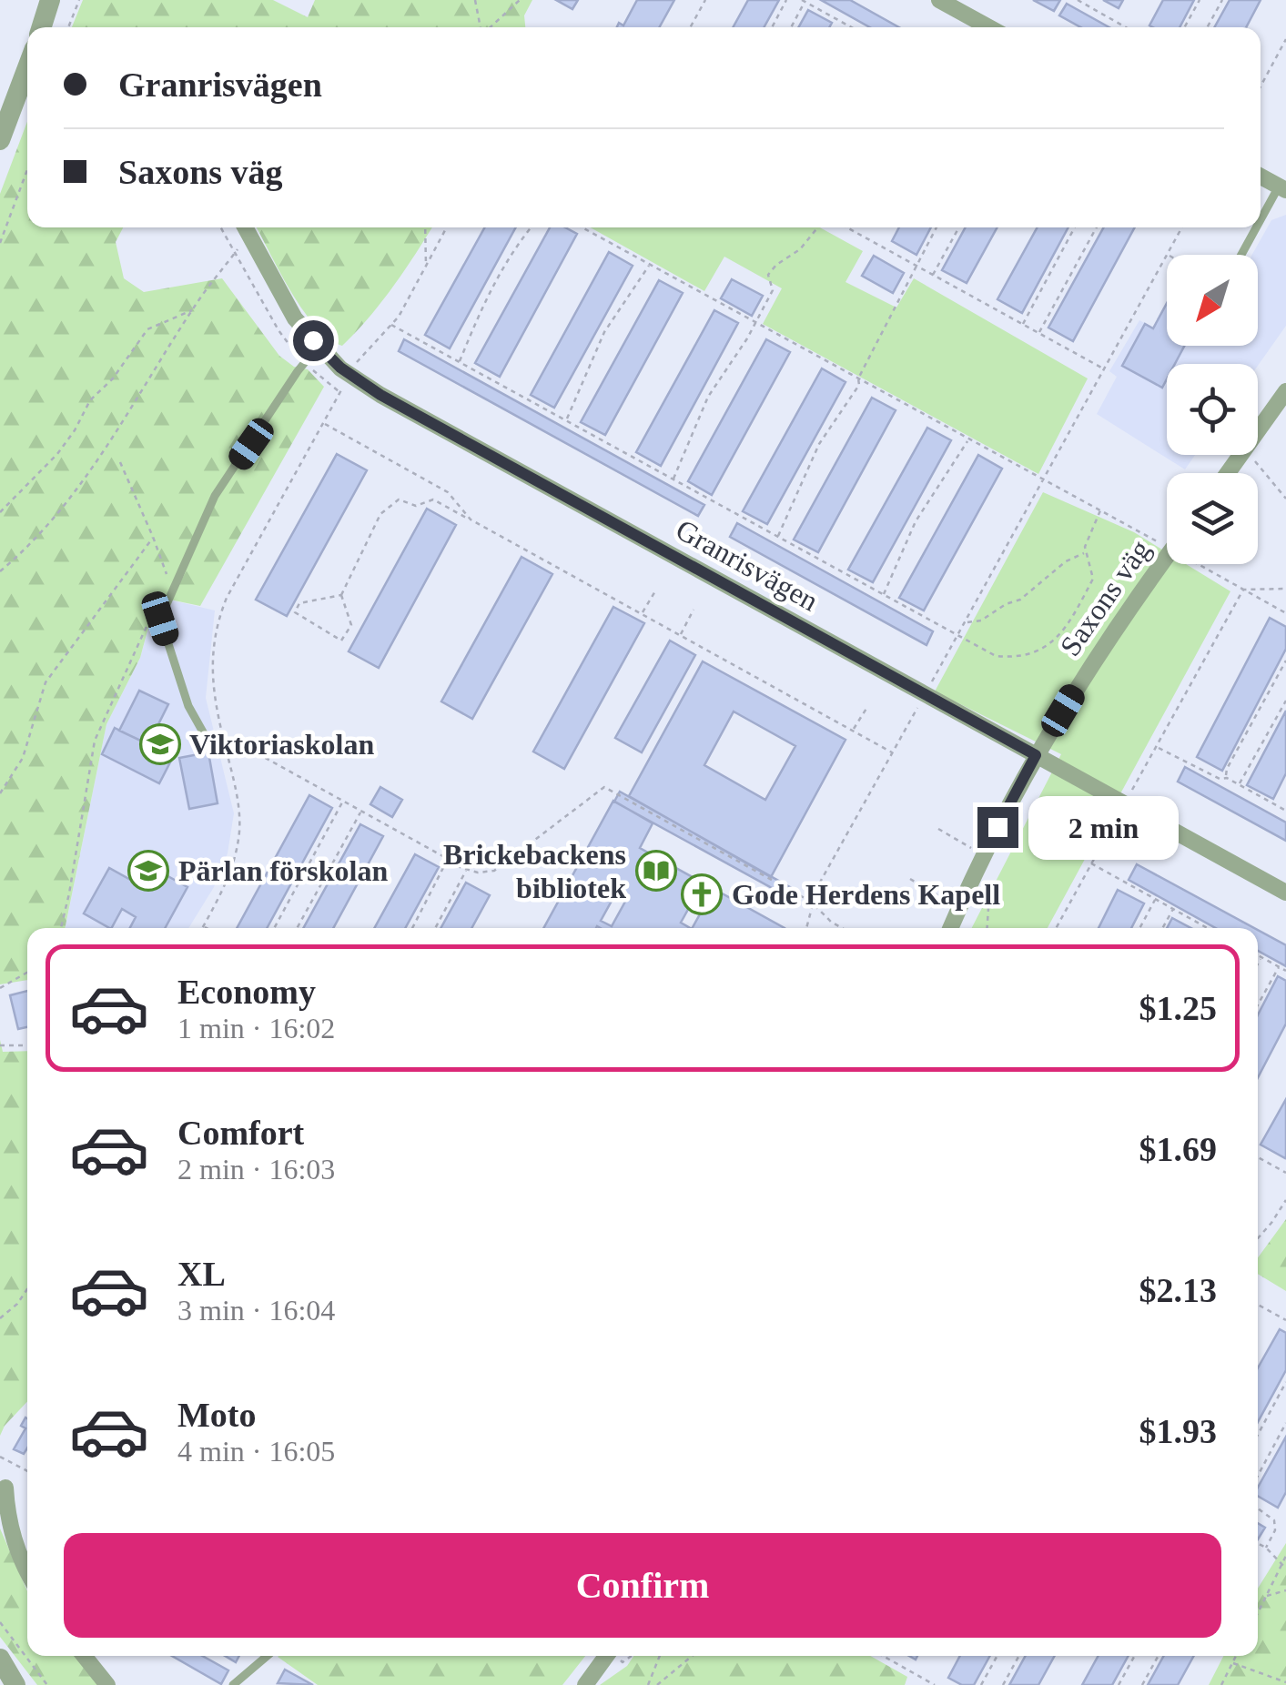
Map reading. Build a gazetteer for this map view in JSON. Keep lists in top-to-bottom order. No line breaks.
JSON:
{"streets":{"street":["Granrisvägen","Saxons väg"]},"crossings":[["Granrisvägen","Saxons väg"]],"places":{"school or university":["Viktoriaskolan","Pärlan förskolan"],"library":["Brickebackens bibliotek"],"church":["Gode Herdens Kapell"]},"north":"bottom left","page":{"banner":["Granrisvägen","Saxons väg"],"bubble":"2 min","list":[{"name":"Economy","note":"1 min · 16:02","value":"$1.25"},{"name":"Comfort","note":"2 min · 16:03","value":"$1.69"},{"name":"XL","note":"3 min · 16:04","value":"$2.13"},{"name":"Moto","note":"4 min · 16:05","value":"$1.93"}],"buttons":"Confirm"}}
